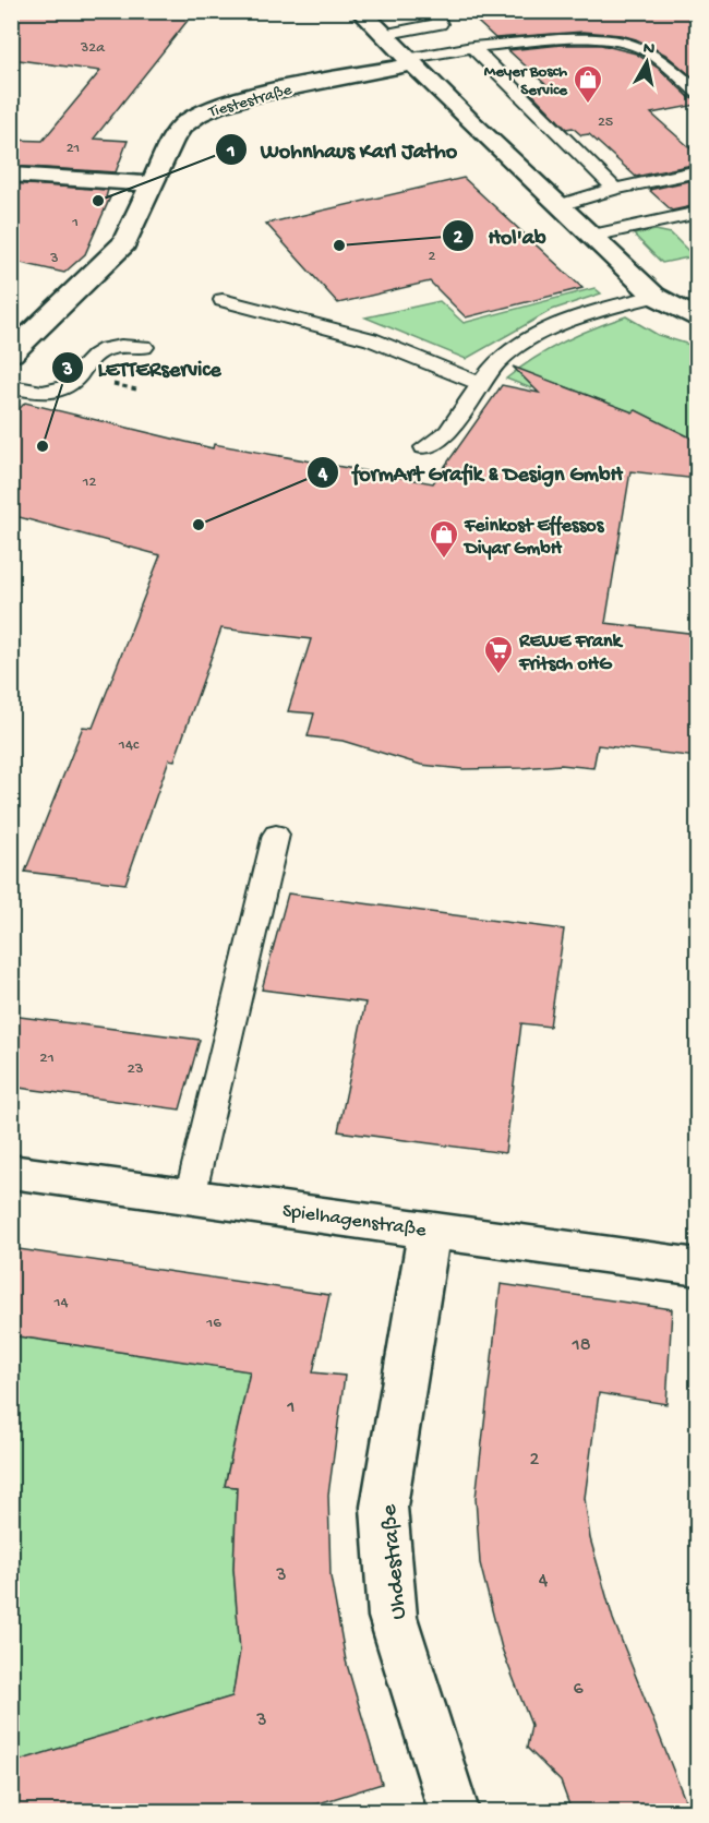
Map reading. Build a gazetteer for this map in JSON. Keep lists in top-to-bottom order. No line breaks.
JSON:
{"streets":{"street":["Tiestestraße","Spielhagenstraße","Uhdestraße"]},"crossings":[["Spielhagenstraße","Uhdestraße"]],"places":{"shop":["Meyer Bosch Service","Feinkost Effessos Diyar GmbH"],"other":["Wohnhaus Karl Jatho","Hol'ab","LETTERservice","formArt Grafik & Design GmbH"],"supermarket":["REWE Frank Fritsch oHG"]},"house_numbers":["32a","25","21","1","2","3","12","14c","21","23","14","16","18","1","2","3","4","6","3"],"north":"top"}
